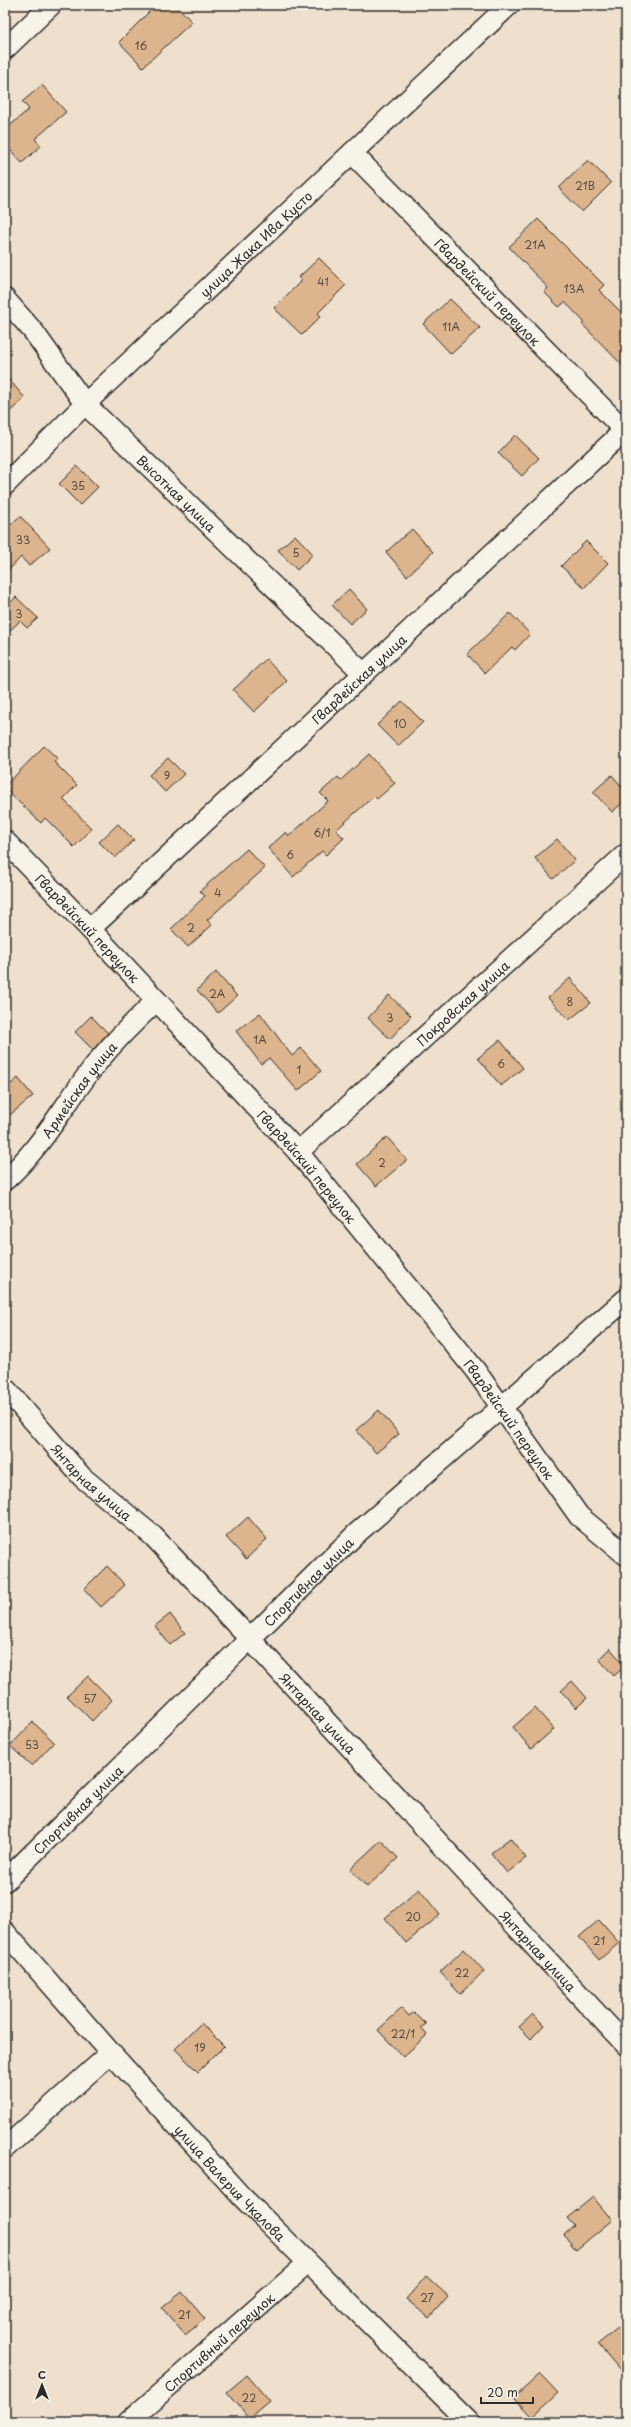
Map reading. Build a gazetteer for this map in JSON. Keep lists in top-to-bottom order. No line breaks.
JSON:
{"streets":{"street":["улица Жака Ива Кусто","Гвардейский переулок","Высотная улица","Гвардейская улица","Покровская улица","Армейская улица","Янтарная улица","Спортивная улица","улица Валерия Чкалова","Спортивный переулок"]},"crossings":[["улица Жака Ива Кусто","Гвардейский переулок"],["улица Жака Ива Кусто","Высотная улица"],["Гвардейский переулок","Гвардейская улица"],["Гвардейский переулок","Покровская улица"],["Гвардейский переулок","Армейская улица"],["Гвардейский переулок","Спортивная улица"],["Высотная улица","Гвардейская улица"],["Янтарная улица","Спортивная улица"],["улица Валерия Чкалова","Спортивный переулок"]],"house_numbers":["16","21В","21А","41","13А","11А","35","33","5","3","10","9","6/1","6","4","2","2А","8","3","1А","6","1","2","57","53","20","21","22","22/1","19","27","21","22"],"scale_bar":"20 m","north":"top"}
